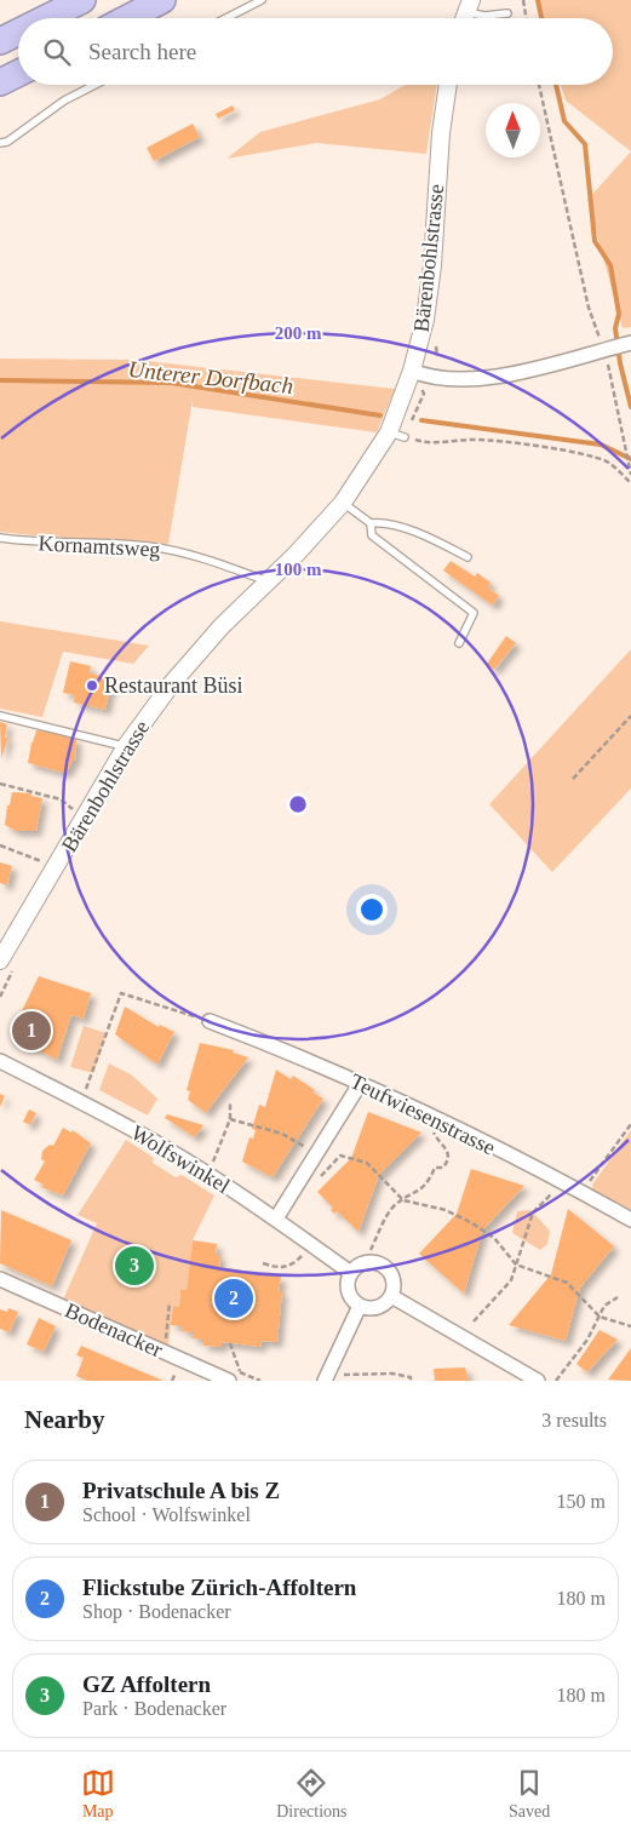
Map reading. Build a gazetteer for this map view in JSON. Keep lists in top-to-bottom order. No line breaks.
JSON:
{"streets":{"street":["Bärenbohlstrasse","Teufwiesenstrasse","Wolfswinkel","Bodenacker"],"lane":["Kornamtsweg"]},"crossings":[["Bärenbohlstrasse","Kornamtsweg"]],"water":["Unterer Dorfbach"],"places":["Restaurant Büsi"],"north":"top","page":{"search":"Search here","pins":["1","3","2"],"heading":["Nearby","3 results"],"list":[{"mark":"1","name":"Privatschule A bis Z","note":"School · Wolfswinkel","value":"150 m"},{"mark":"2","name":"Flickstube Zürich-Affoltern","note":"Shop · Bodenacker","value":"180 m"},{"mark":"3","name":"GZ Affoltern","note":"Park · Bodenacker","value":"180 m"}],"nav":["Map","Directions","Saved"]},"rings":["200 m","100 m"]}
